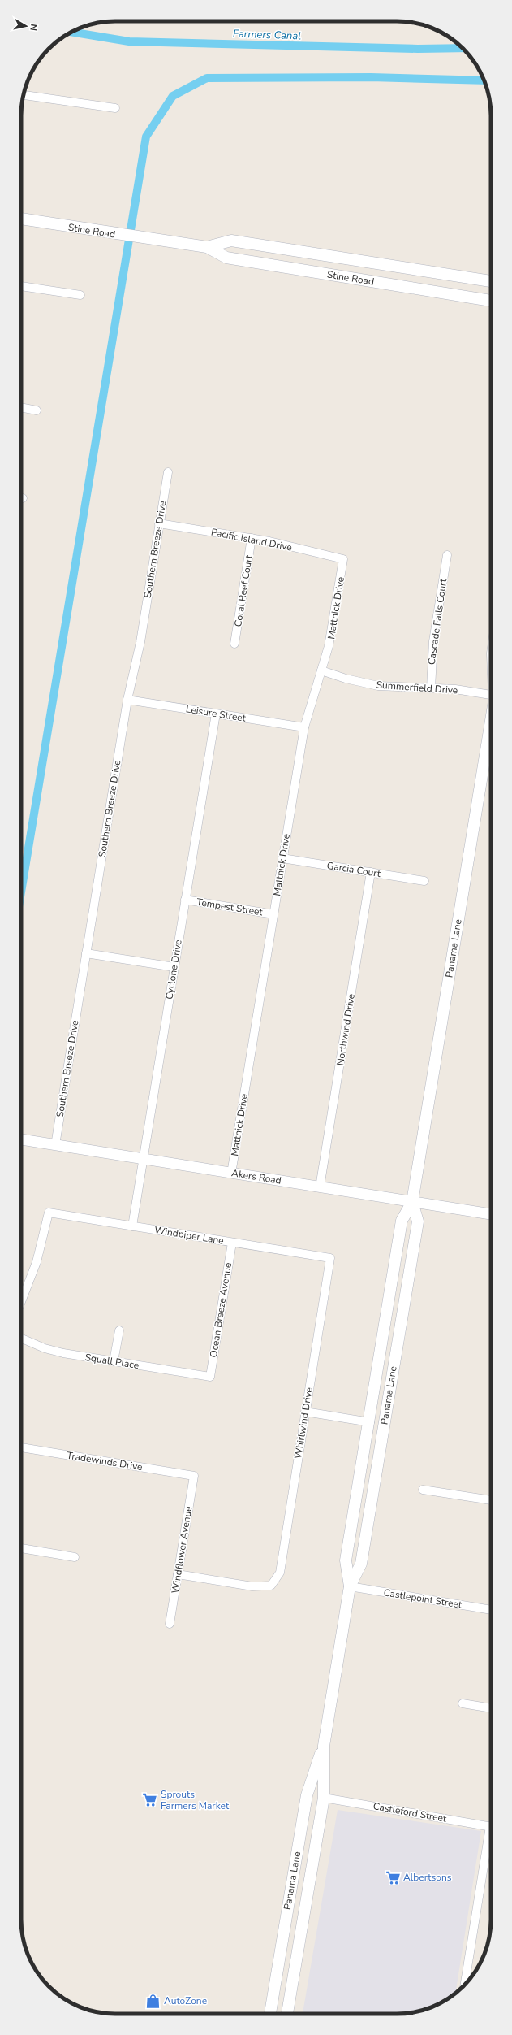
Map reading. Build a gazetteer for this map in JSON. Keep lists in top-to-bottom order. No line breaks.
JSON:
{"streets":{"main road":["Stine Road","Panama Lane"],"street":["Pacific Island Drive","Southern Breeze Drive","Coral Reef Court","Mattnick Drive","Cascade Falls Court","Summerfield Drive","Leisure Street","Garcia Court","Tempest Street","Cyclone Drive","Northwind Drive","Akers Road","Windpiper Lane","Ocean Breeze Avenue","Squall Place","Whirlwind Drive","Tradewinds Drive","Windflower Avenue","Castlepoint Street","Castleford Street"]},"crossings":[["Pacific Island Drive","Southern Breeze Drive"],["Pacific Island Drive","Coral Reef Court"],["Pacific Island Drive","Mattnick Drive"],["Southern Breeze Drive","Leisure Street"],["Southern Breeze Drive","Akers Road"],["Mattnick Drive","Summerfield Drive"],["Mattnick Drive","Leisure Street"],["Mattnick Drive","Garcia Court"],["Mattnick Drive","Tempest Street"],["Mattnick Drive","Akers Road"],["Cascade Falls Court","Summerfield Drive"],["Leisure Street","Cyclone Drive"],["Garcia Court","Northwind Drive"],["Tempest Street","Cyclone Drive"],["Panama Lane","Akers Road"],["Panama Lane","Castlepoint Street"],["Panama Lane","Castleford Street"],["Cyclone Drive","Akers Road"],["Cyclone Drive","Windpiper Lane"],["Northwind Drive","Akers Road"],["Windpiper Lane","Ocean Breeze Avenue"],["Windpiper Lane","Whirlwind Drive"],["Ocean Breeze Avenue","Squall Place"],["Whirlwind Drive","Windflower Avenue"],["Tradewinds Drive","Windflower Avenue"]],"water":["Farmers Canal"],"places":{"supermarket":["Sprouts Farmers Market","Albertsons"],"shop":["AutoZone"]},"north":"right"}
